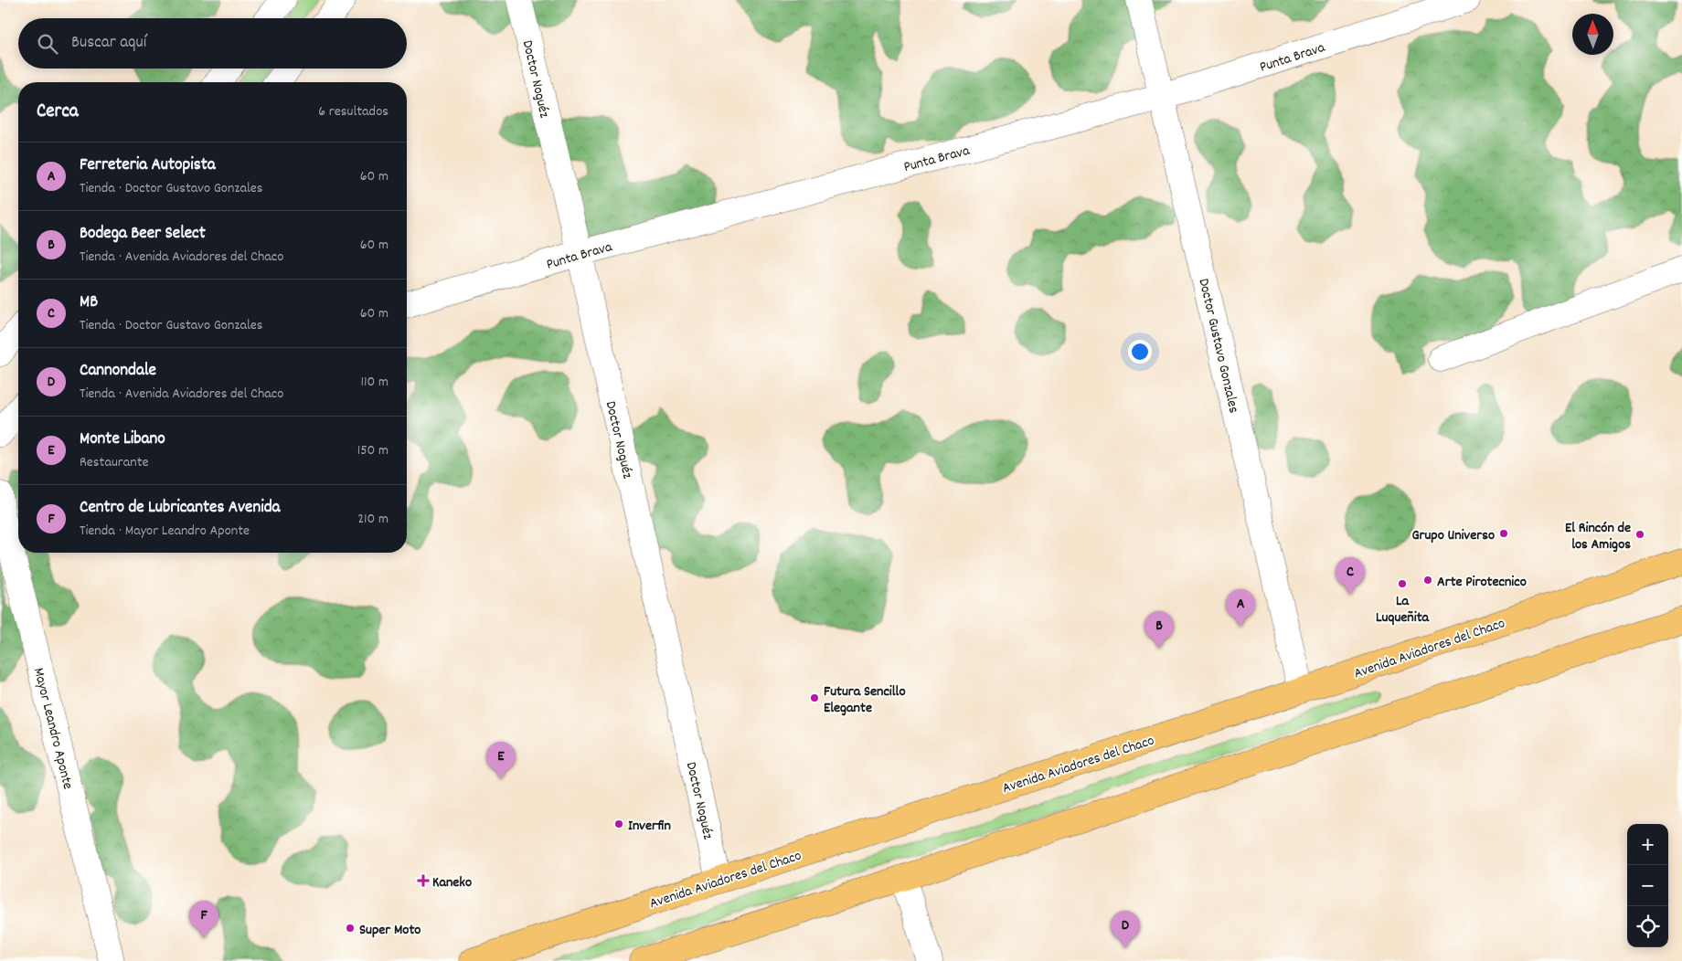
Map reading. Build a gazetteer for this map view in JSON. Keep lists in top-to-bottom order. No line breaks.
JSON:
{"streets":{"highway":["Avenida Aviadores del Chaco"],"street":["Punta Brava","Doctor Noguéz","Doctor Gustavo Gonzales","Mayor Leandro Aponte"]},"crossings":[["Punta Brava","Doctor Noguéz"],["Punta Brava","Doctor Gustavo Gonzales"],["Doctor Noguéz","Avenida Aviadores del Chaco"],["Doctor Gustavo Gonzales","Avenida Aviadores del Chaco"]],"places":{"other":["Grupo Universo","El Rincón de los Amigos","Arte Pirotecnico","La Luqueñita","Futura Sencillo Elegante","Inverfin","Super Moto"],"health":["Kaneko"]},"north":"top","page":{"search":"Buscar aquí","heading":["Cerca","6 resultados"],"list":[{"mark":"A","name":"Ferreteria Autopista","note":"Tienda · Doctor Gustavo Gonzales","value":"60 m"},{"mark":"B","name":"Bodega Beer Select","note":"Tienda · Avenida Aviadores del Chaco","value":"60 m"},{"mark":"C","name":"MB","note":"Tienda · Doctor Gustavo Gonzales","value":"60 m"},{"mark":"D","name":"Cannondale","note":"Tienda · Avenida Aviadores del Chaco","value":"110 m"},{"mark":"E","name":"Monte Libano","note":"Restaurante","value":"150 m"},{"mark":"F","name":"Centro de Lubricantes Avenida","note":"Tienda · Mayor Leandro Aponte","value":"210 m"}],"pins":["C","A","B","E","F","D"],"map_buttons":["+","−"]}}
